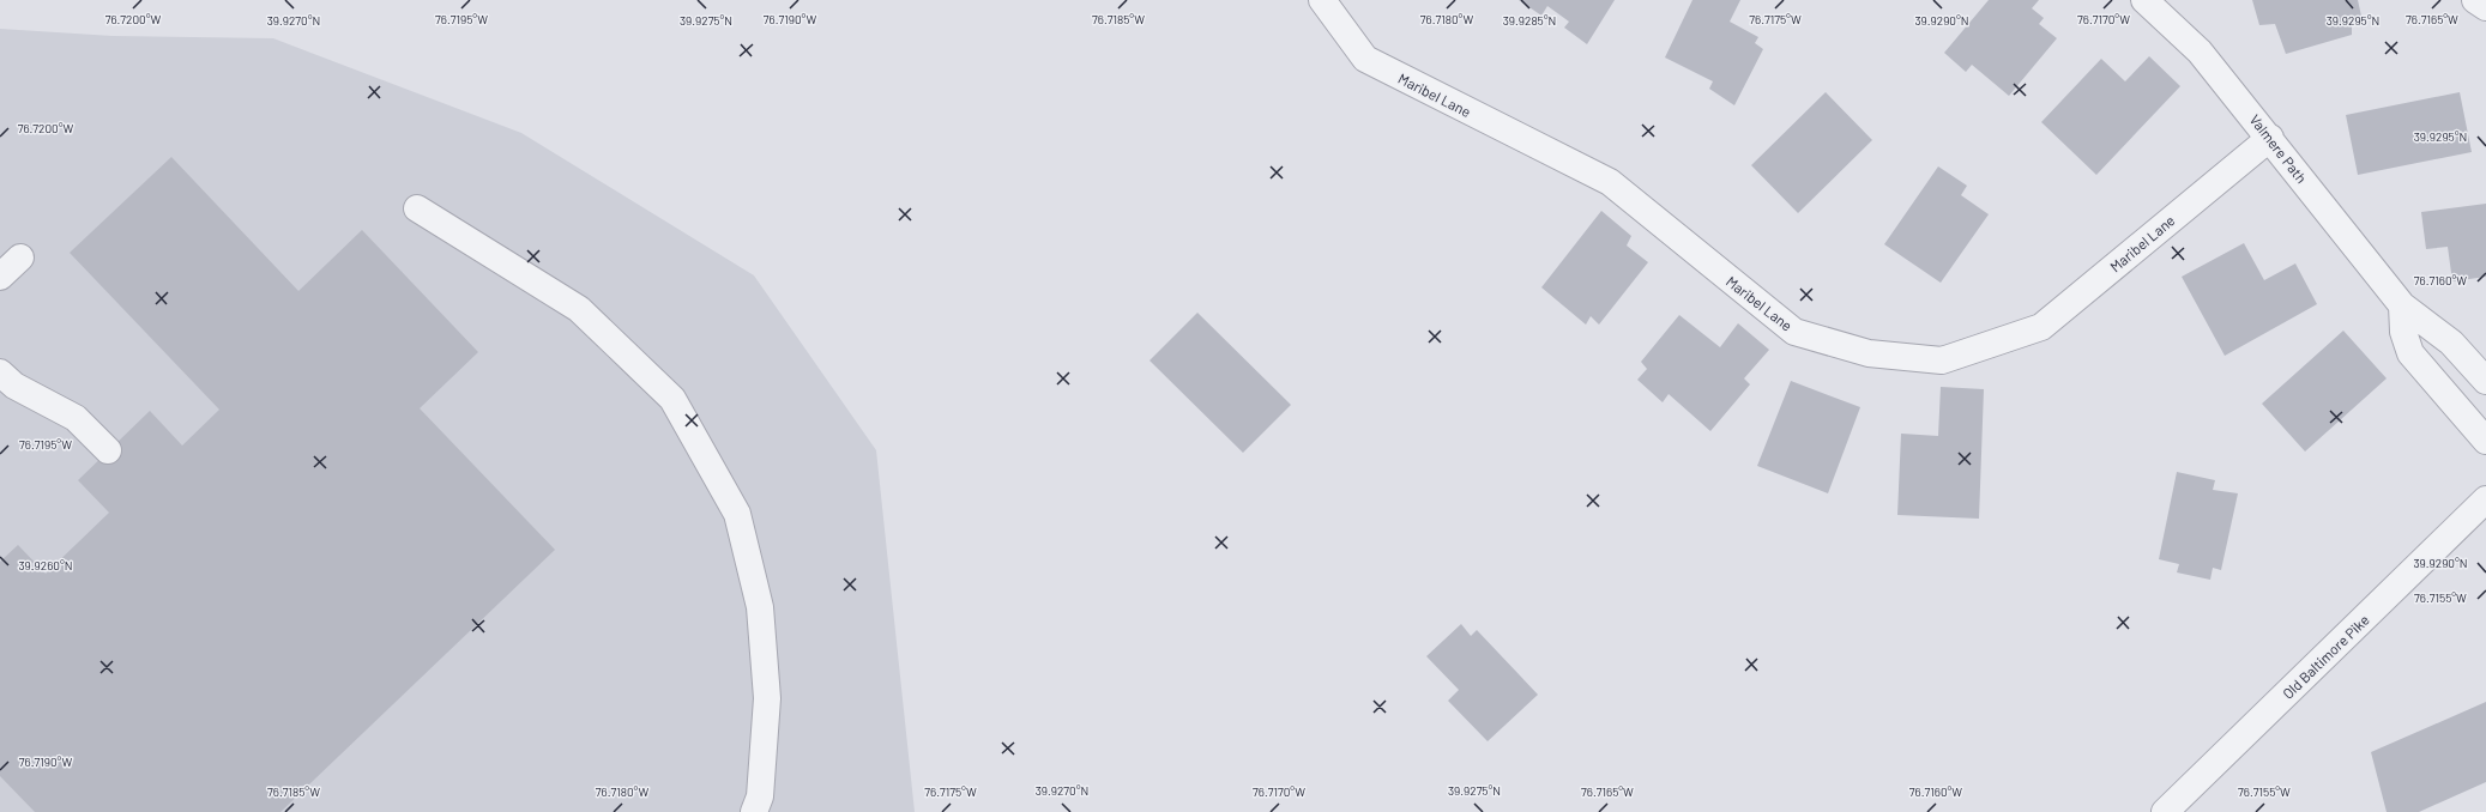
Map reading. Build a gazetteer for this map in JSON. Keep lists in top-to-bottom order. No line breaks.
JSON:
{"streets":{"street":["Maribel Lane","Valmere Path","Old Baltimore Pike"]},"crossings":[["Maribel Lane","Valmere Path"]],"coordinates":["76.7200°W","76.7195°W","76.7190°W","76.7185°W","76.7180°W","76.7175°W","76.7170°W","76.7165°W","39.9270°N","39.9275°N","39.9285°N","39.9290°N","39.9295°N","76.7160°W","39.9260°N","76.7155°W"]}
